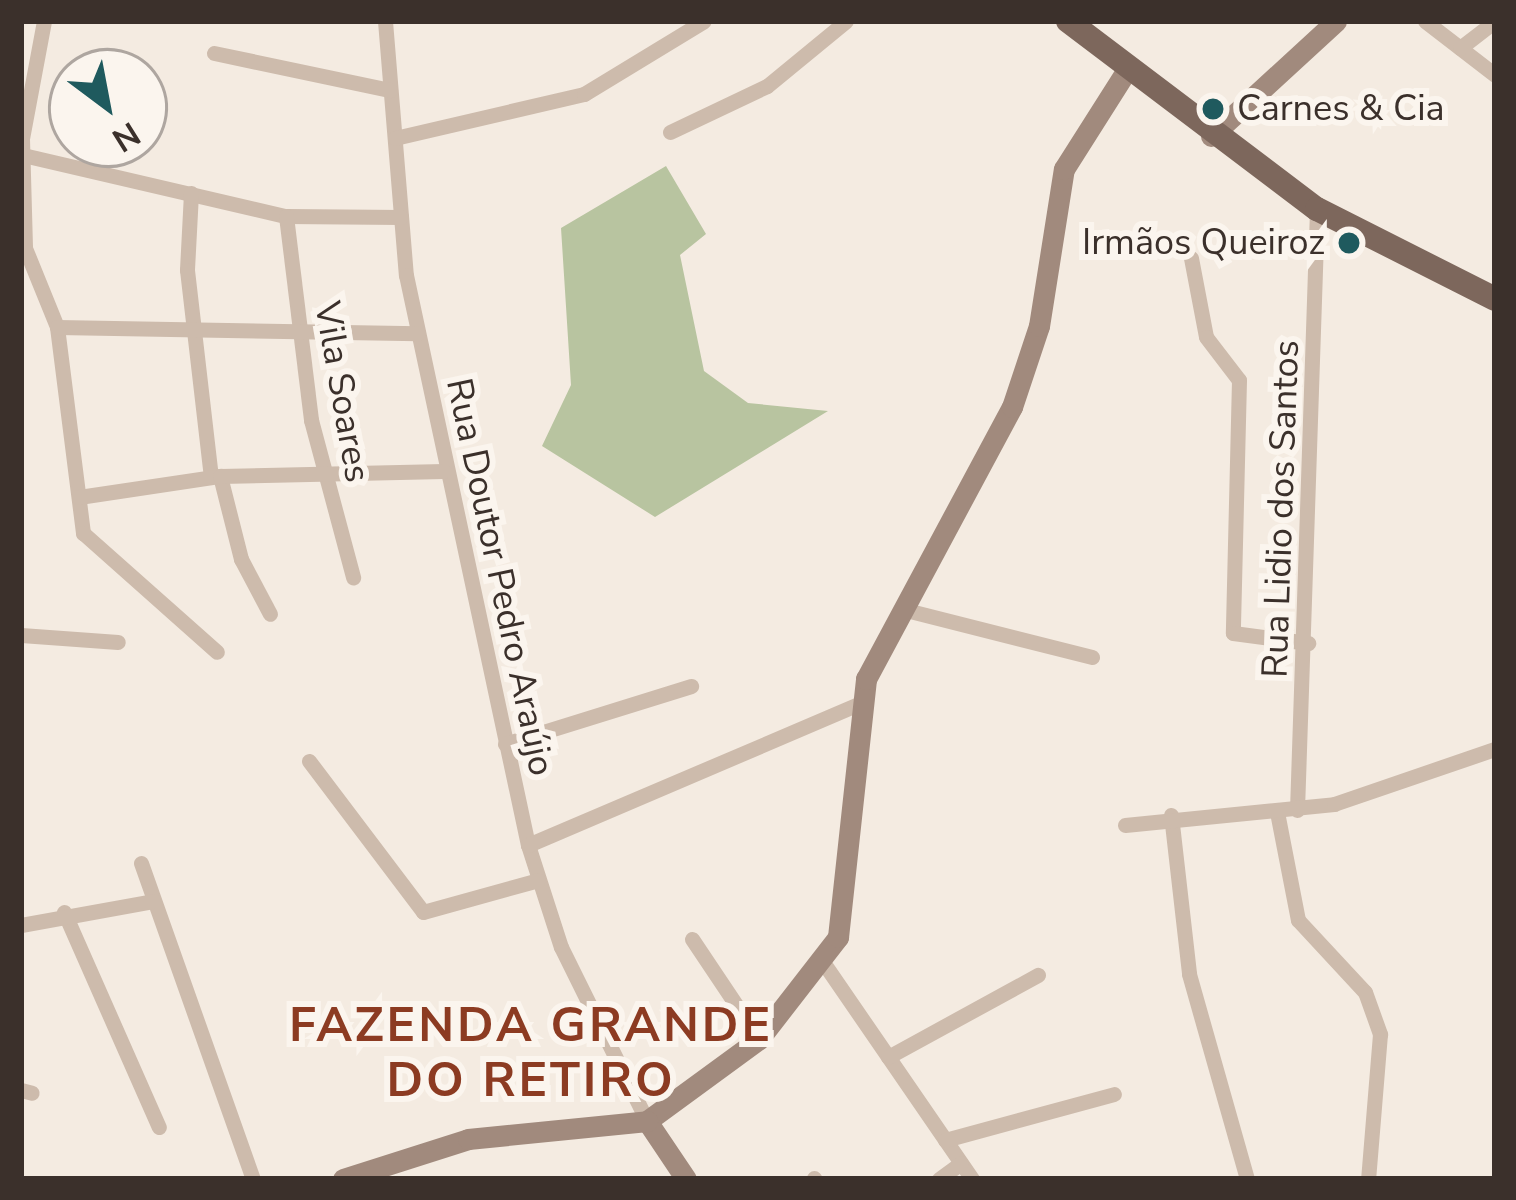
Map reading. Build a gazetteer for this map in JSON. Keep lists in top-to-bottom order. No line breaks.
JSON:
{"streets":{"street":["Vila Soares","Rua Lidio dos Santos","Rua Doutor Pedro Araújo"]},"districts":["FAZENDA GRANDE DO RETIRO"],"places":["Carnes & Cia","Irmãos Queiroz"],"north":"bottom right"}
